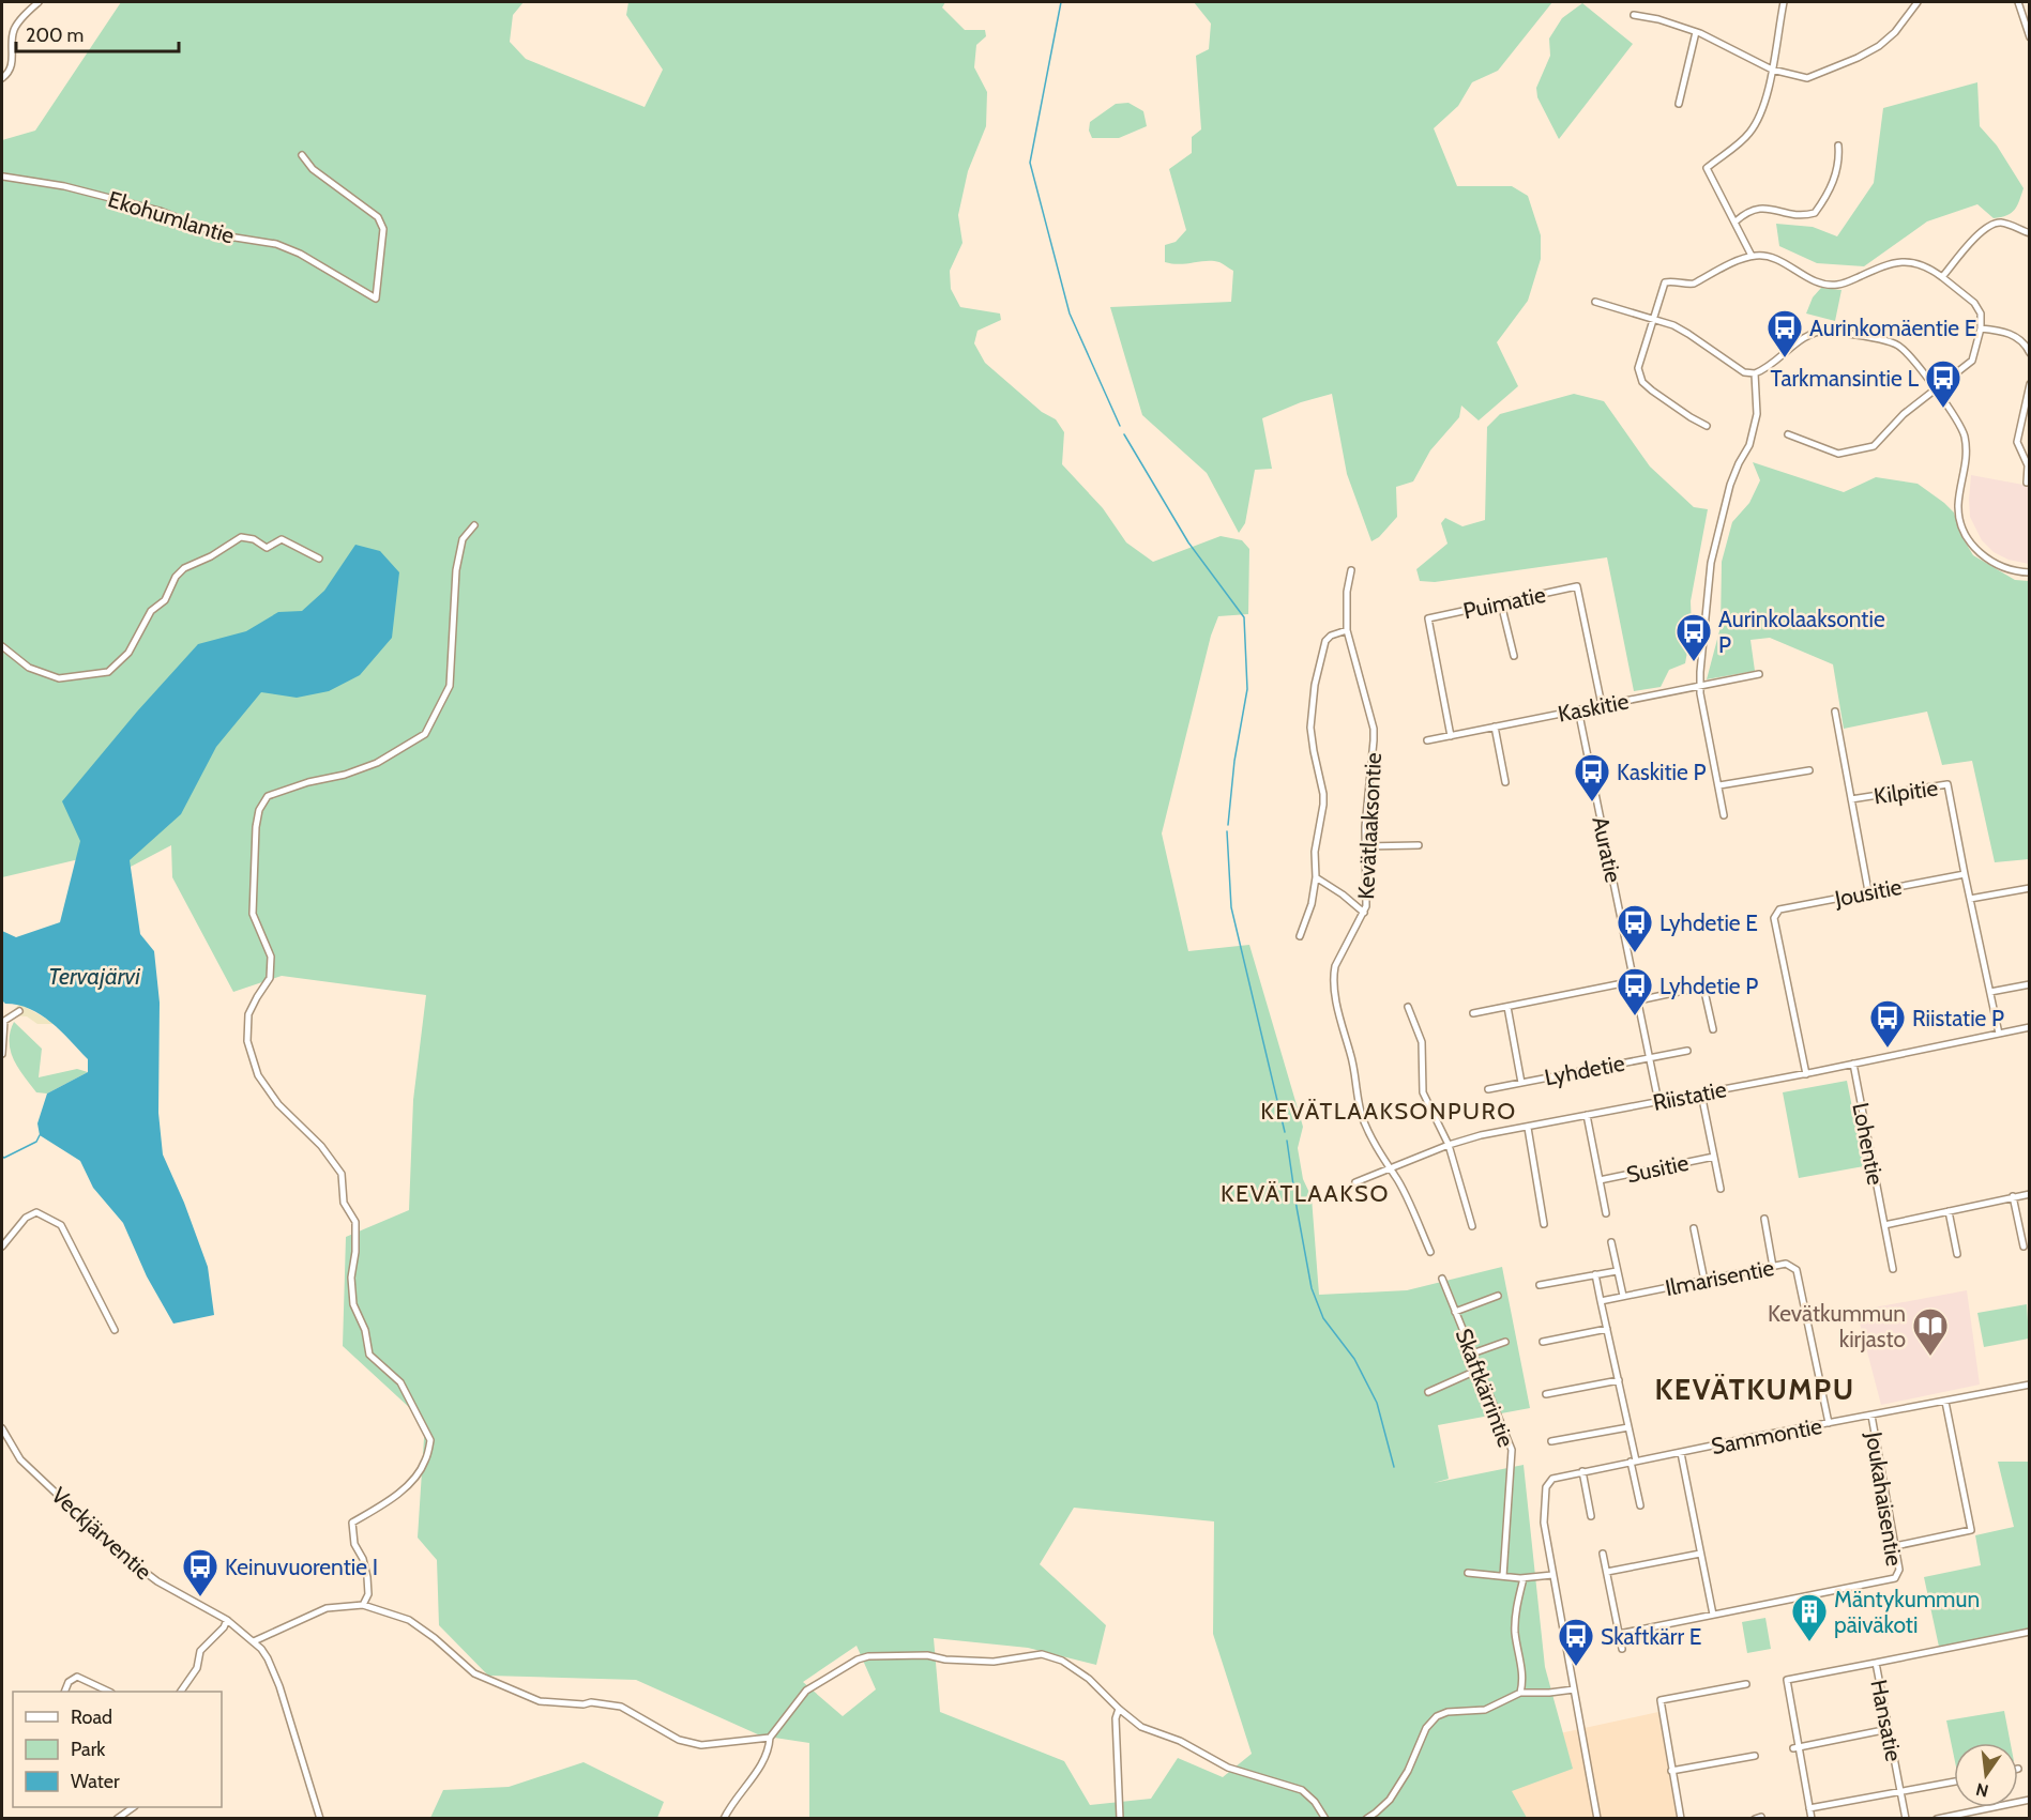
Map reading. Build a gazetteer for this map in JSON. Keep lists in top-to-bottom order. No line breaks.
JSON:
{"streets":{"street":["Ekohumlantie","Puimatie","Kaskitie","Kilpitie","Kevätlaaksontie","Auratie","Jousitie","Lyhdetie","Riistatie","Lohentie","Susitie","Ilmarisentie","Skaftkärrintie","Sammontie","Joukahaisentie","Veckjärventie","Hansatie"]},"crossings":[["Puimatie","Kaskitie"],["Kaskitie","Auratie"],["Kilpitie","Jousitie"],["Kevätlaaksontie","Riistatie"],["Auratie","Lyhdetie"],["Auratie","Riistatie"],["Jousitie","Riistatie"],["Riistatie","Lohentie"],["Riistatie","Susitie"],["Ilmarisentie","Sammontie"],["Sammontie","Joukahaisentie"]],"districts":["KEVÄTLAAKSONPURO","KEVÄTLAAKSO","KEVÄTKUMPU"],"water":["Tervajärvi"],"places":{"bus stop":["Aurinkomäentie E","Tarkmansintie L","Aurinkolaaksontie P","Kaskitie P","Lyhdetie E","Lyhdetie P","Riistatie P","Keinuvuorentie I","Skaftkärr E"],"library":["Kevätkummun kirjasto"],"building":["Mäntykummun päiväkoti"]},"legend":["Road","Park","Water"],"scale_bar":"200 m","north":"bottom"}
